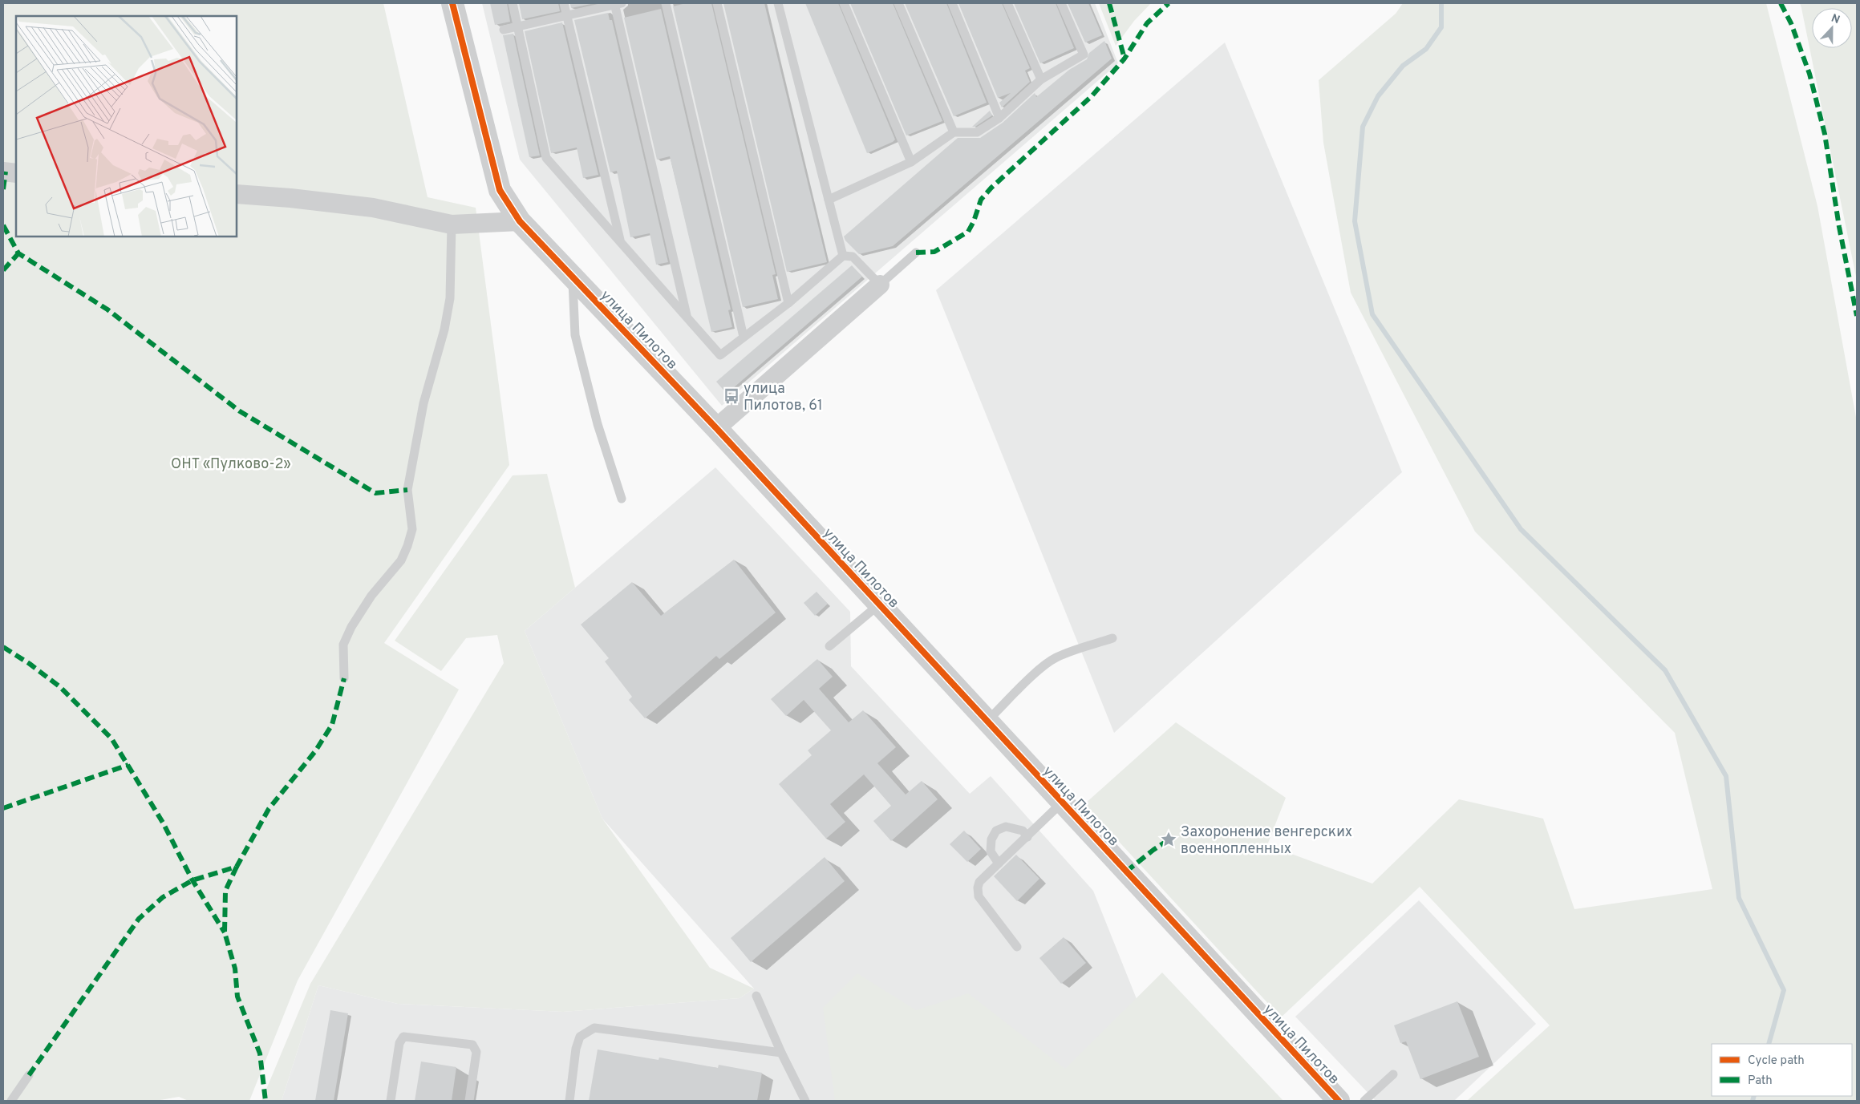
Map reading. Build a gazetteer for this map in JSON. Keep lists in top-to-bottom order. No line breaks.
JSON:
{"streets":{"street":["улица Пилотов"]},"parks":["ОНТ «Пулково-2»"],"places":{"bus stop":["улица Пилотов, 61"],"place":["Захоронение венгерских военнопленных"]},"legend":["Cycle path","Path"],"north":"top"}
